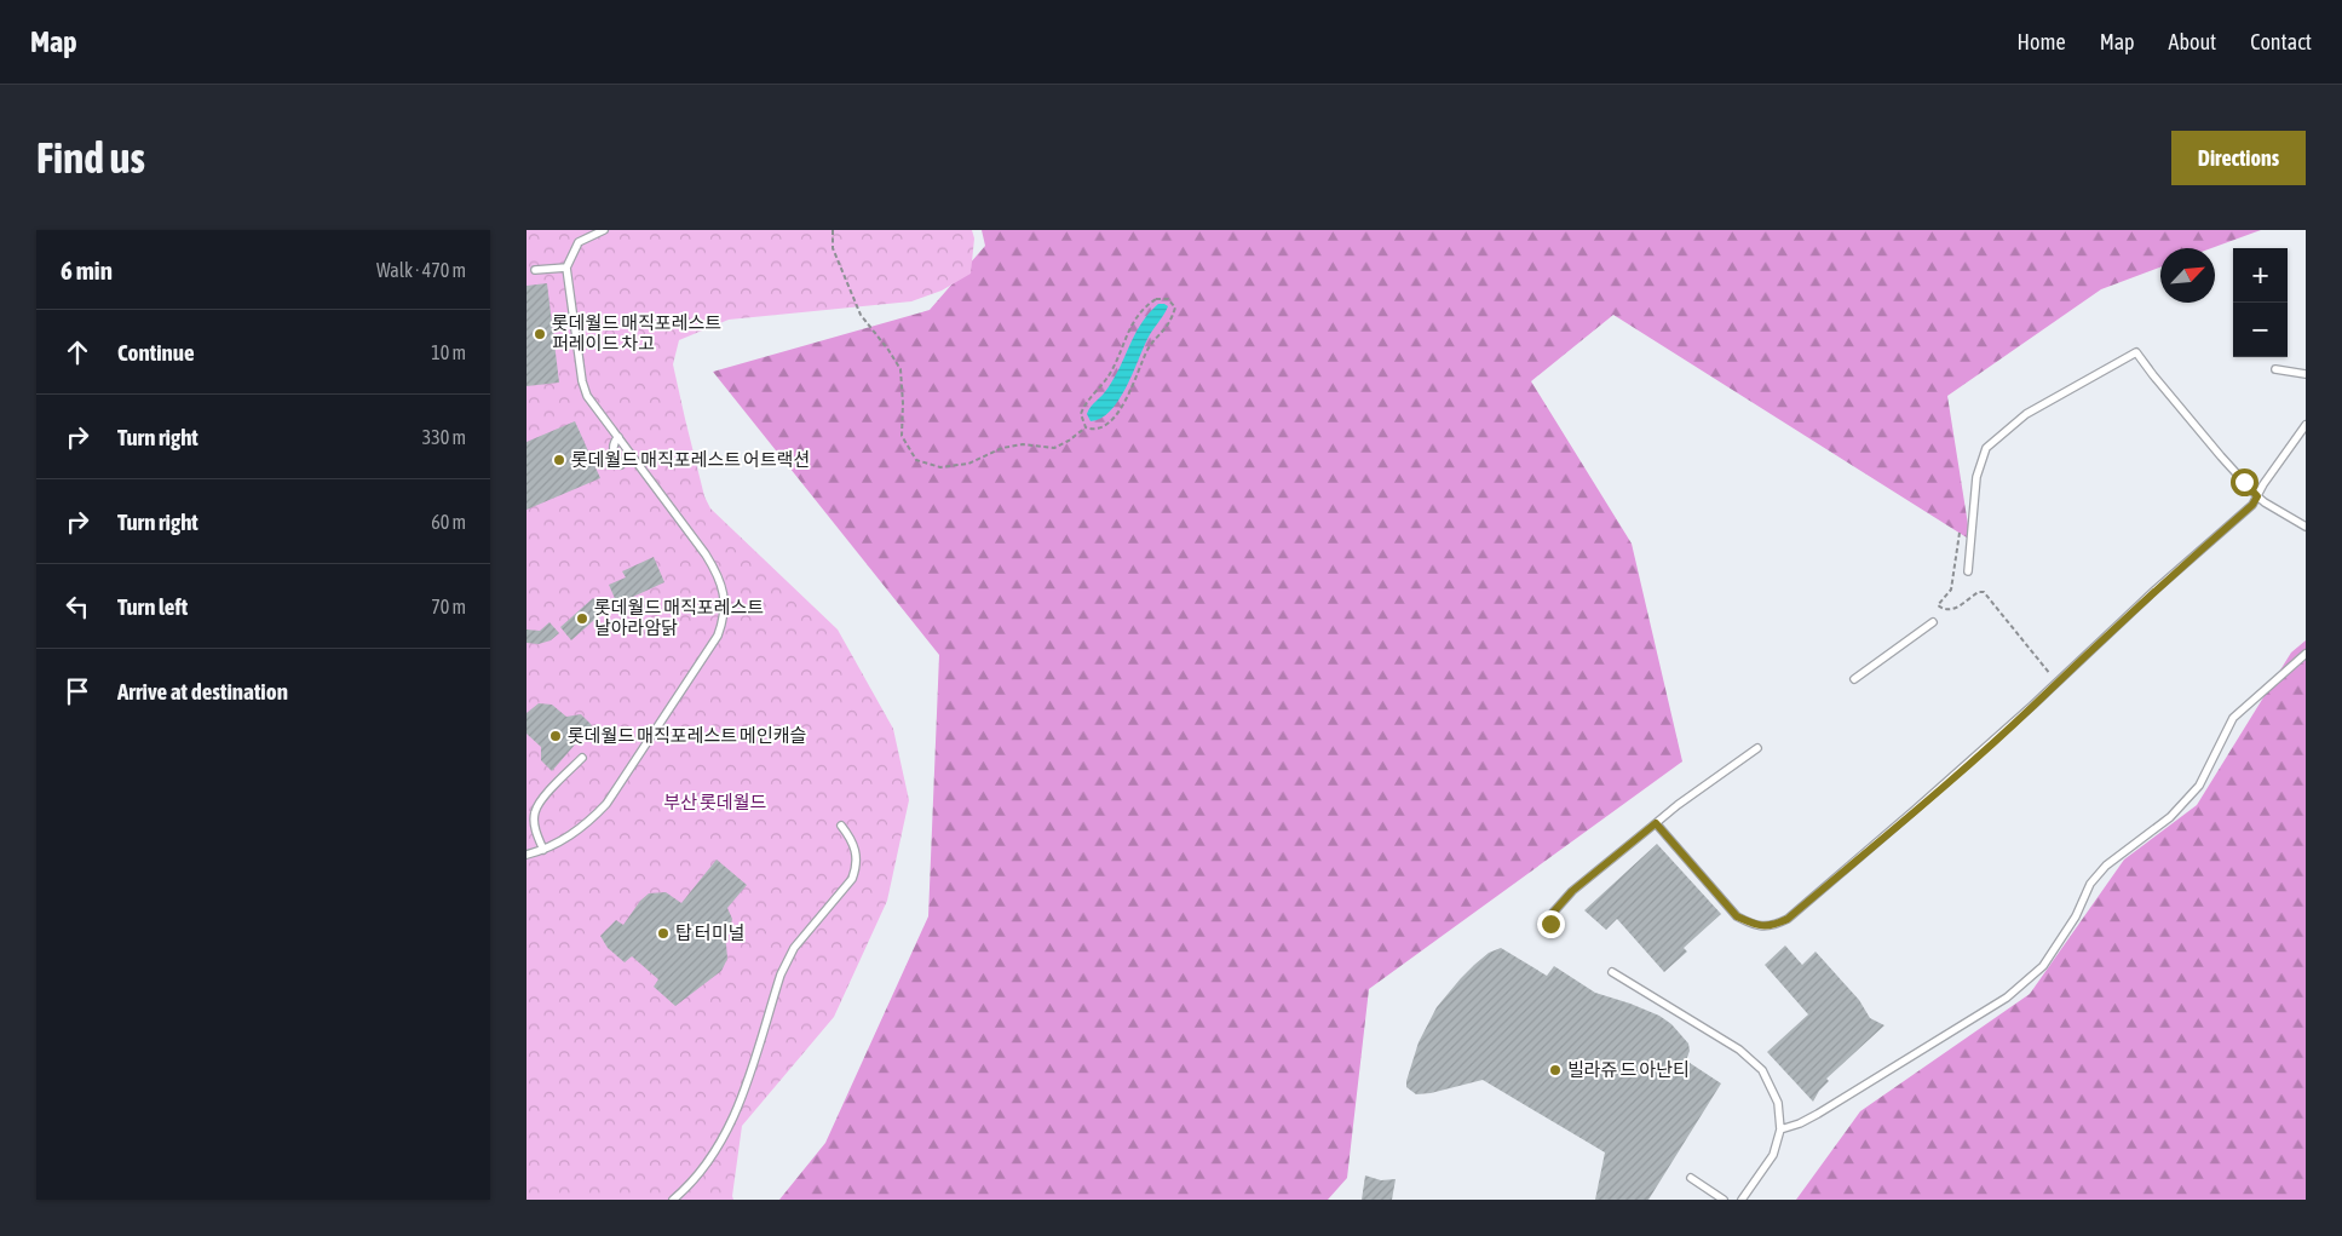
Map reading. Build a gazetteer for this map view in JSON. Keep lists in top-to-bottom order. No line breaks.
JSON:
{"parks":["부산 롯데월드"],"places":["롯데월드 매직포레스트 퍼레이드 차고","롯데월드 매직포레스트 어트랙션","롯데월드 매직포레스트 날아라암닭","롯데월드 매직포레스트 메인캐슬","탑 터미널","빌라쥬 드 아난티"],"north":"top right","page":{"header":"Map","nav":["Home","Map","About","Contact"],"buttons":"Directions","title":"Find us","heading":["6 min","Walk · 470 m"],"map_buttons":["+","−"],"list":[["Continue","10 m"],["Turn right","330 m"],["Turn right","60 m"],["Turn left","70 m"],"Arrive at destination"]}}
